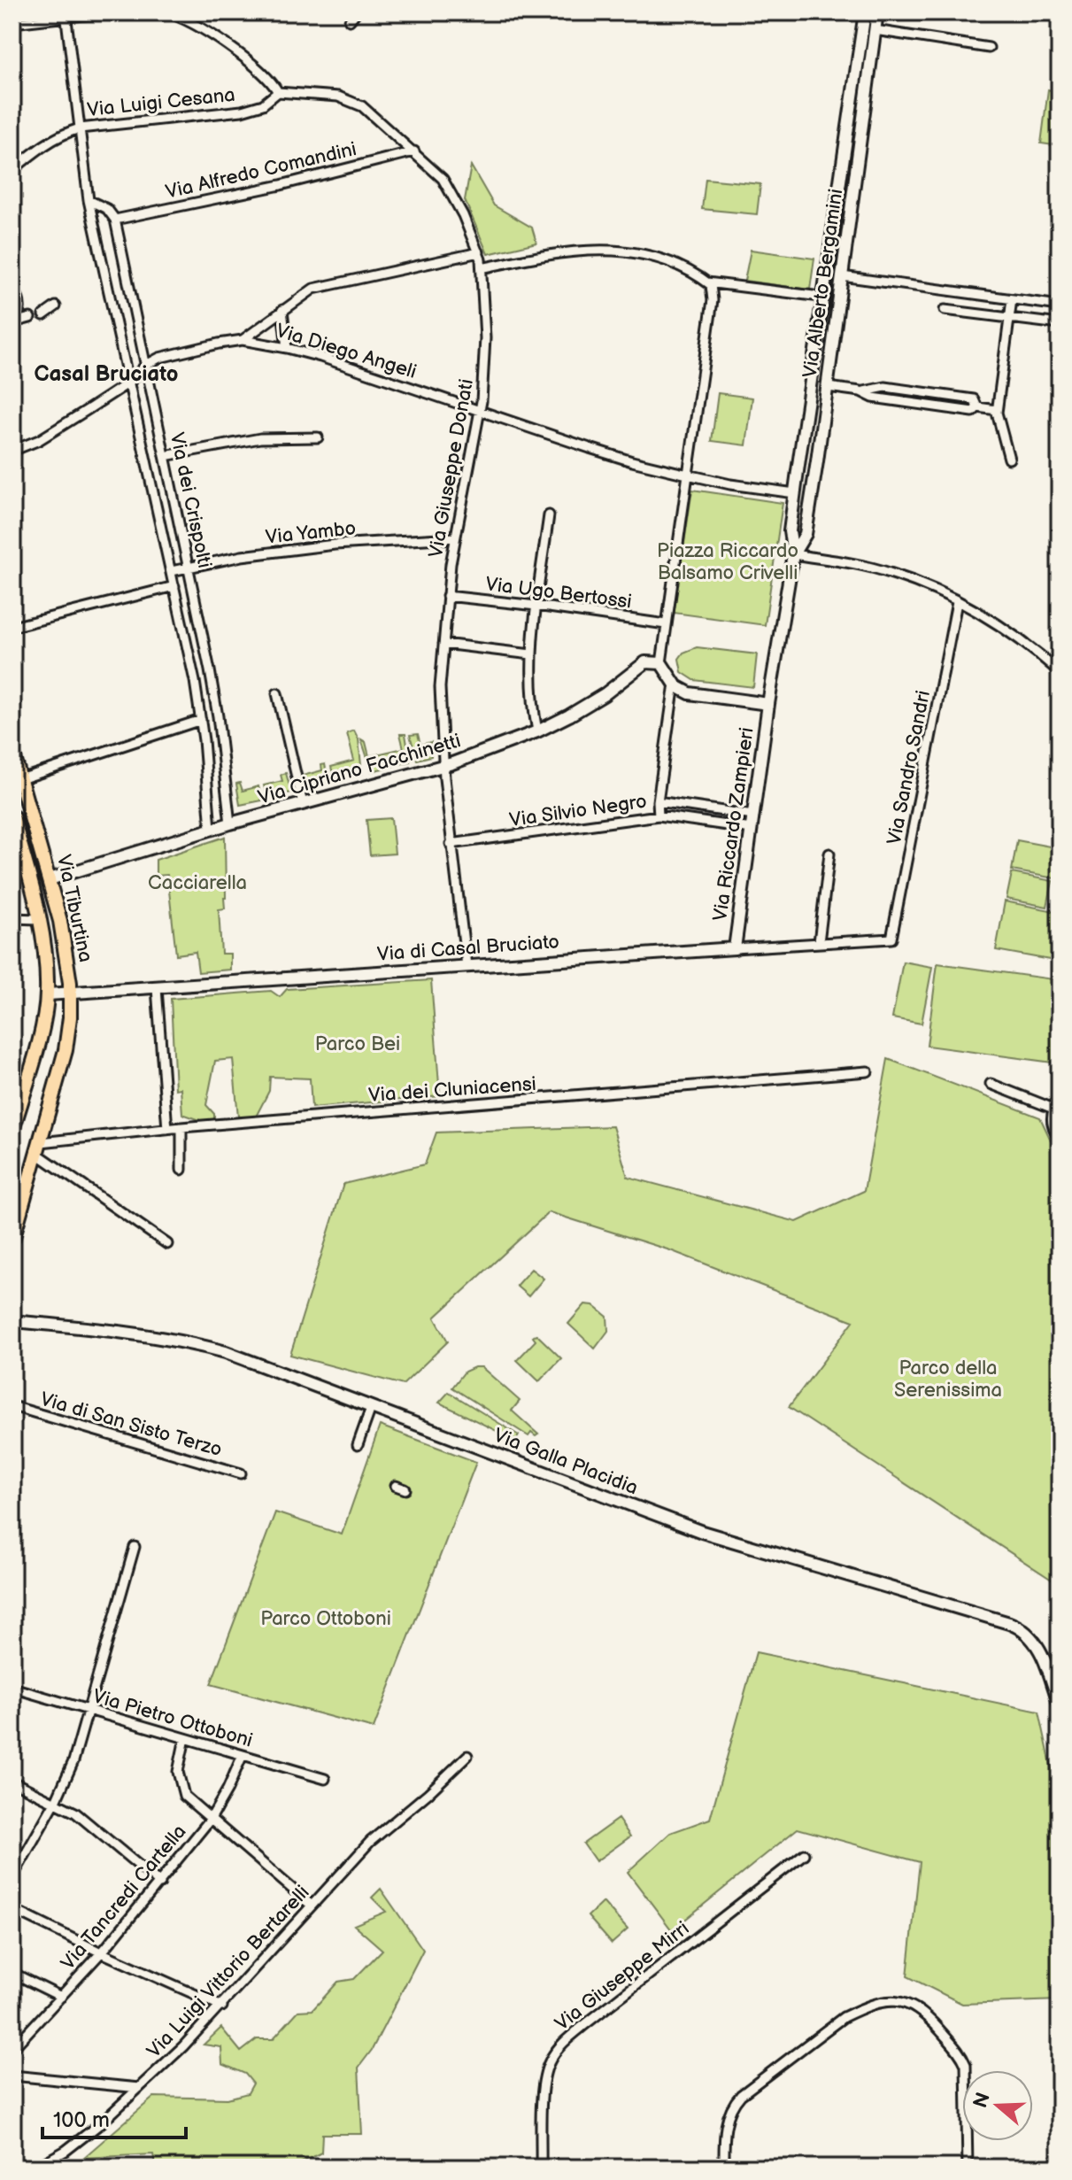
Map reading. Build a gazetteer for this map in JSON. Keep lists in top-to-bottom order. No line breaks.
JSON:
{"streets":{"main road":["Via Tiburtina"],"street":["Via Luigi Cesana","Via Alfredo Comandini","Via Alberto Bergamini","Via Diego Angeli","Via Giuseppe Donati","Via dei Crispolti","Via Yambo","Via Ugo Bertossi","Via Sandro Sandri","Via Cipriano Facchinetti","Via Silvio Negro","Via Riccardo Zampieri","Via di Casal Bruciato","Via dei Cluniacensi","Via di San Sisto Terzo","Via Galla Placidia","Via Pietro Ottoboni","Via Tancredi Cartella","Via Luigi Vittorio Bertarelli","Via Giuseppe Mirri"]},"crossings":[["Via Luigi Cesana","Via Giuseppe Donati"],["Via Luigi Cesana","Via dei Crispolti"],["Via Alfredo Comandini","Via Giuseppe Donati"],["Via Alfredo Comandini","Via dei Crispolti"],["Via Diego Angeli","Via Giuseppe Donati"],["Via Diego Angeli","Via dei Crispolti"],["Via Giuseppe Donati","Via Yambo"],["Via Giuseppe Donati","Via Ugo Bertossi"],["Via Giuseppe Donati","Via Cipriano Facchinetti"],["Via Giuseppe Donati","Via Silvio Negro"],["Via Giuseppe Donati","Via di Casal Bruciato"],["Via dei Crispolti","Via Yambo"],["Via dei Crispolti","Via Cipriano Facchinetti"],["Via Sandro Sandri","Via di Casal Bruciato"],["Via Cipriano Facchinetti","Via Tiburtina"],["Via Silvio Negro","Via Riccardo Zampieri"],["Via Riccardo Zampieri","Via di Casal Bruciato"],["Via Tiburtina","Via di Casal Bruciato"],["Via Tiburtina","Via dei Cluniacensi"],["Via Pietro Ottoboni","Via Tancredi Cartella"]],"districts":["Casal Bruciato"],"parks":["Piazza Riccardo Balsamo Crivelli","Cacciarella","Parco Bei","Parco della Serenissima","Parco Ottoboni"],"scale_bar":"100 m","north":"left"}
